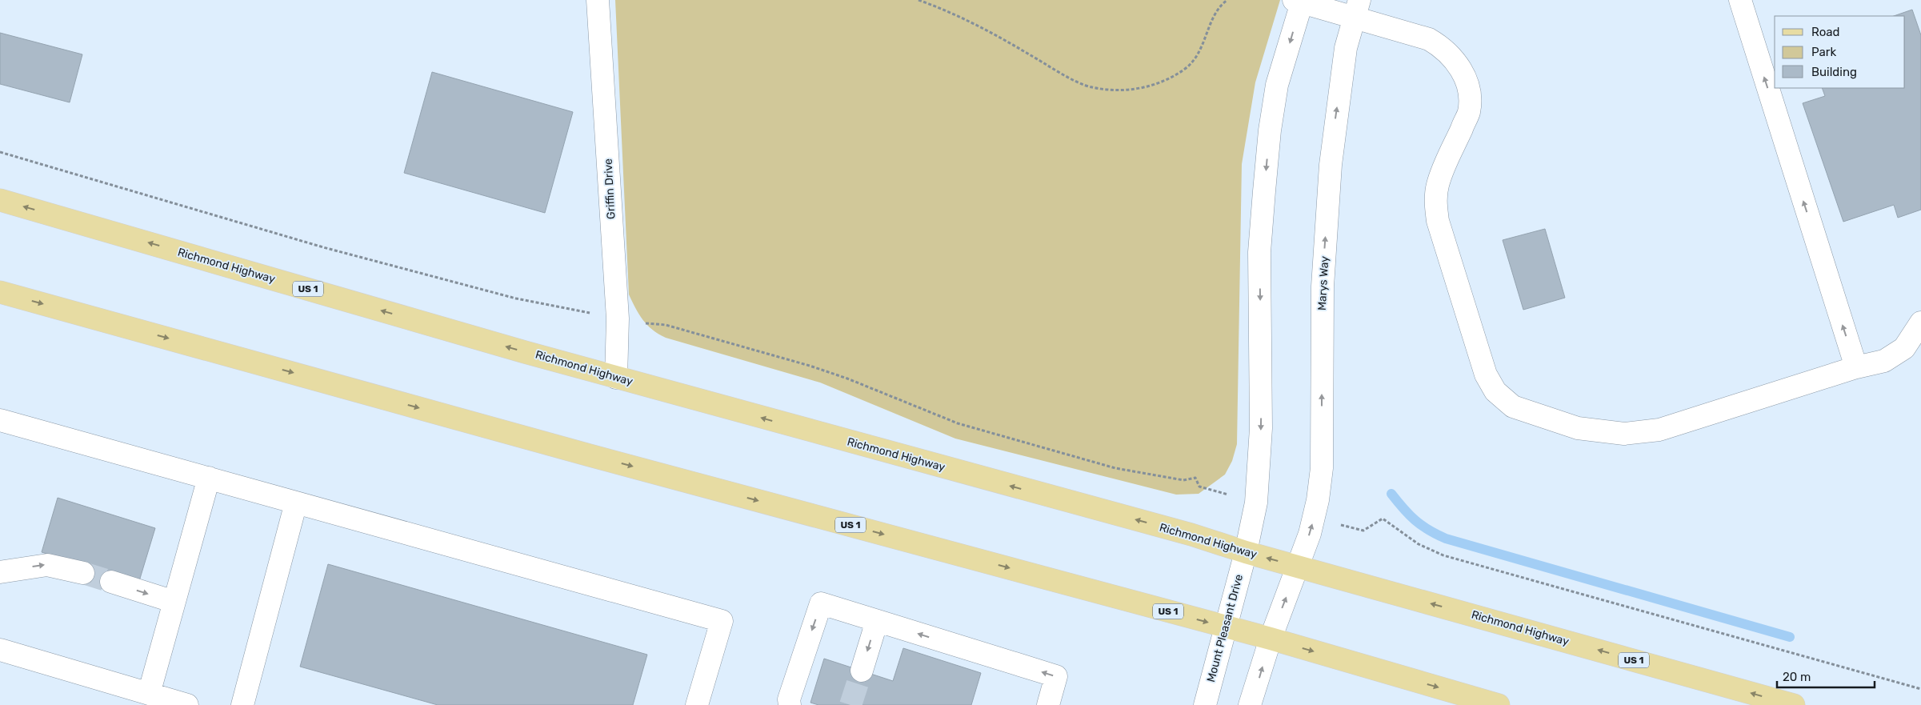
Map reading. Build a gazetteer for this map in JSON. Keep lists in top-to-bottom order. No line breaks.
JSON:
{"streets":{"main road":["Richmond Highway","US 1"],"street":["Griffin Drive","Marys Way","Mount Pleasant Drive"]},"crossings":[["Griffin Drive","Richmond Highway"],["Richmond Highway","Marys Way"],["Richmond Highway","Mount Pleasant Drive"],["US 1","Mount Pleasant Drive"]],"legend":["Road","Park","Building"],"scale_bar":"20 m"}
